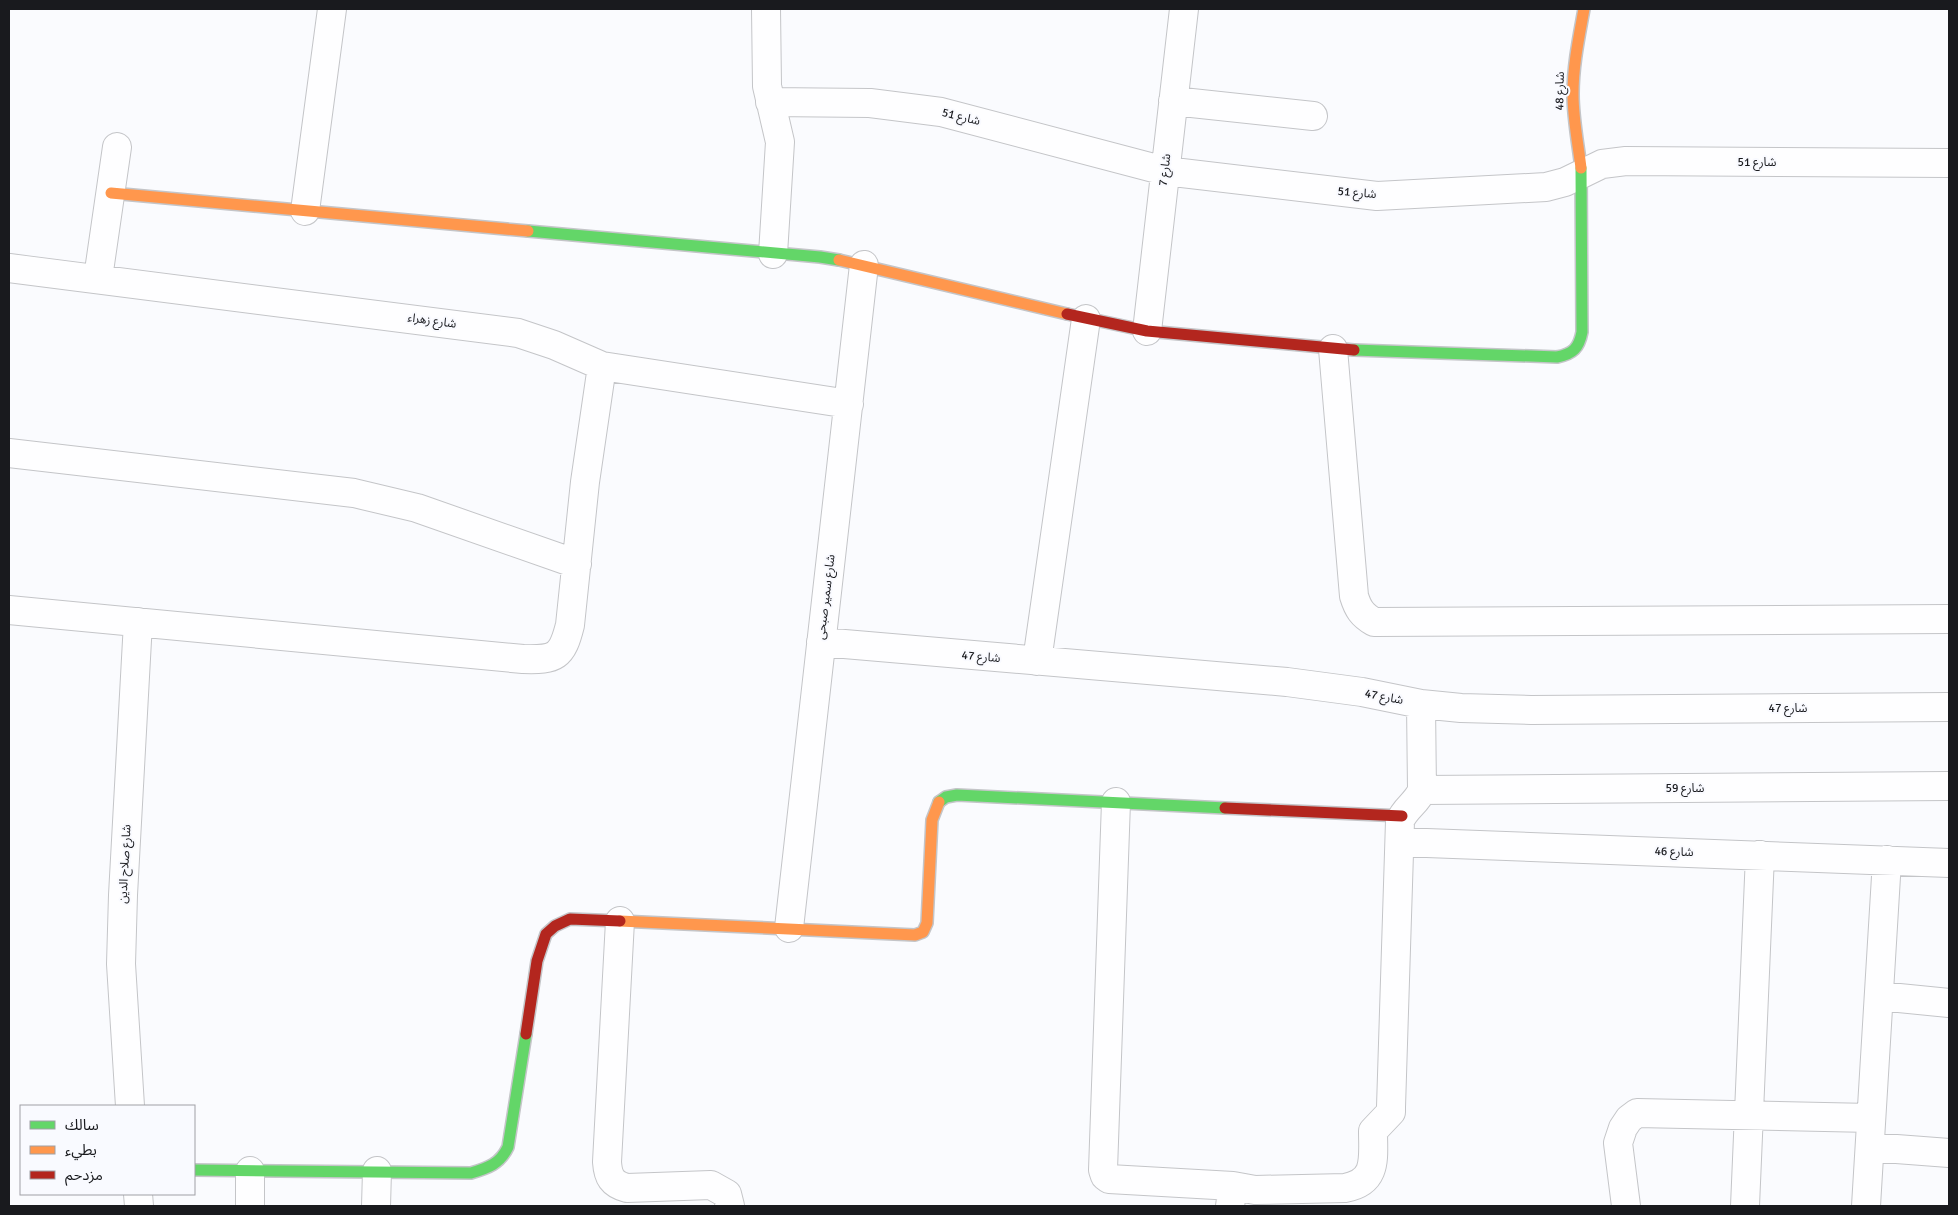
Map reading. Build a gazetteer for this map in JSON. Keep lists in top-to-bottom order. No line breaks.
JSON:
{"streets":{"street":["شارع 48","شارع 51","شارع 7","شارع زهراء","شارع سمير صبحى","شارع 47","شارع 59","شارع 46","شارع صلاح الدين"]},"crossings":[["شارع 48","شارع 51"],["شارع 51","شارع 7"],["شارع زهراء","شارع سمير صبحى"],["شارع سمير صبحى","شارع 47"]],"legend":["سالك","بطيء","مزدحم"]}
